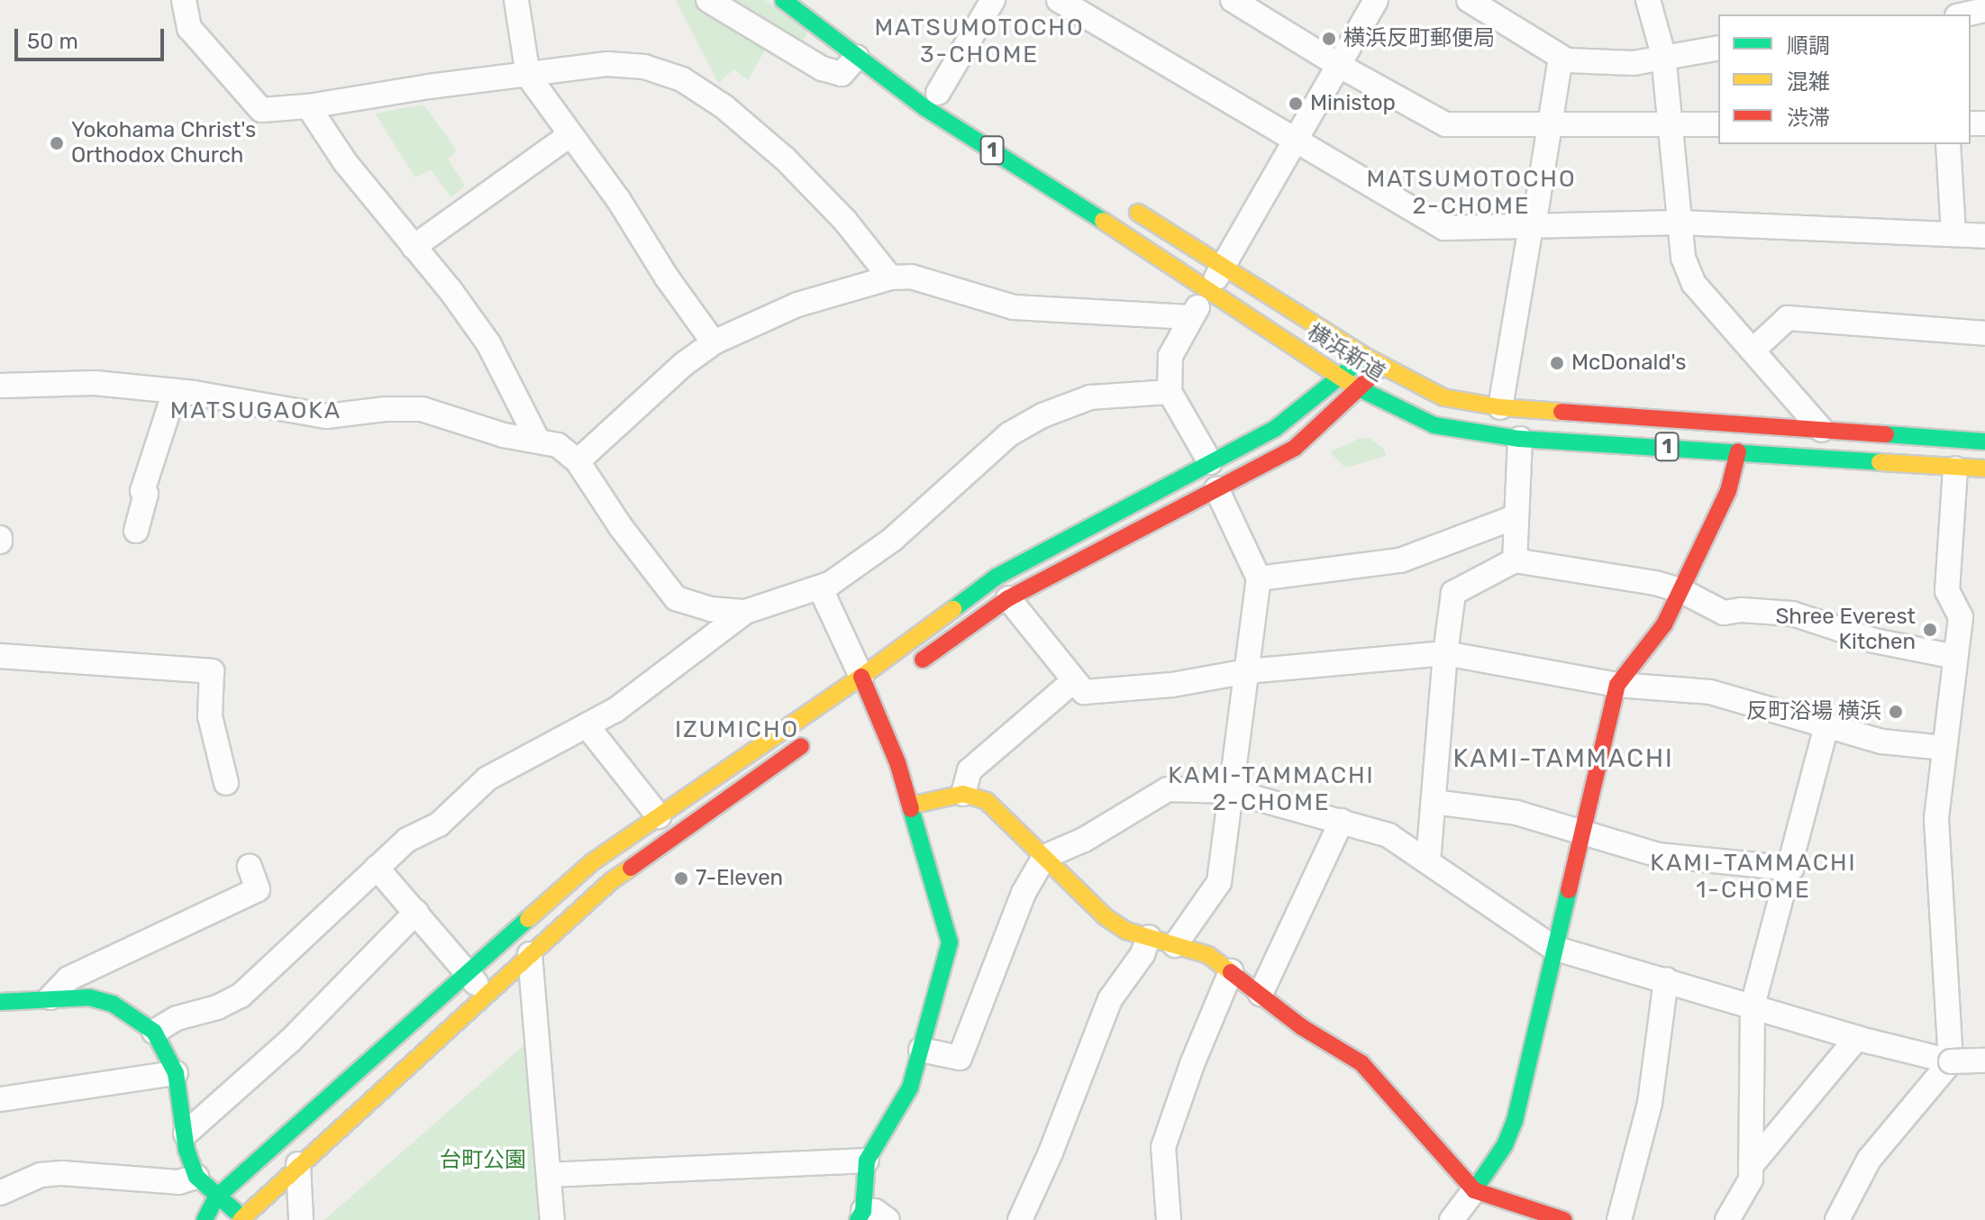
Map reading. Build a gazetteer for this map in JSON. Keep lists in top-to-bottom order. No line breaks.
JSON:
{"streets":{"main road":["1","横浜新道"]},"districts":["MATSUMOTOCHO 3-CHOME","MATSUMOTOCHO 2-CHOME","MATSUGAOKA","IZUMICHO","KAMI-TAMMACHI","KAMI-TAMMACHI 2-CHOME","KAMI-TAMMACHI 1-CHOME"],"parks":["台町公園"],"places":["横浜反町郵便局","Ministop","Yokohama Christ's Orthodox Church","McDonald's","Shree Everest Kitchen","反町浴場 横浜","7-Eleven"],"legend":["順調","混雑","渋滞"],"scale_bar":"50 m"}
